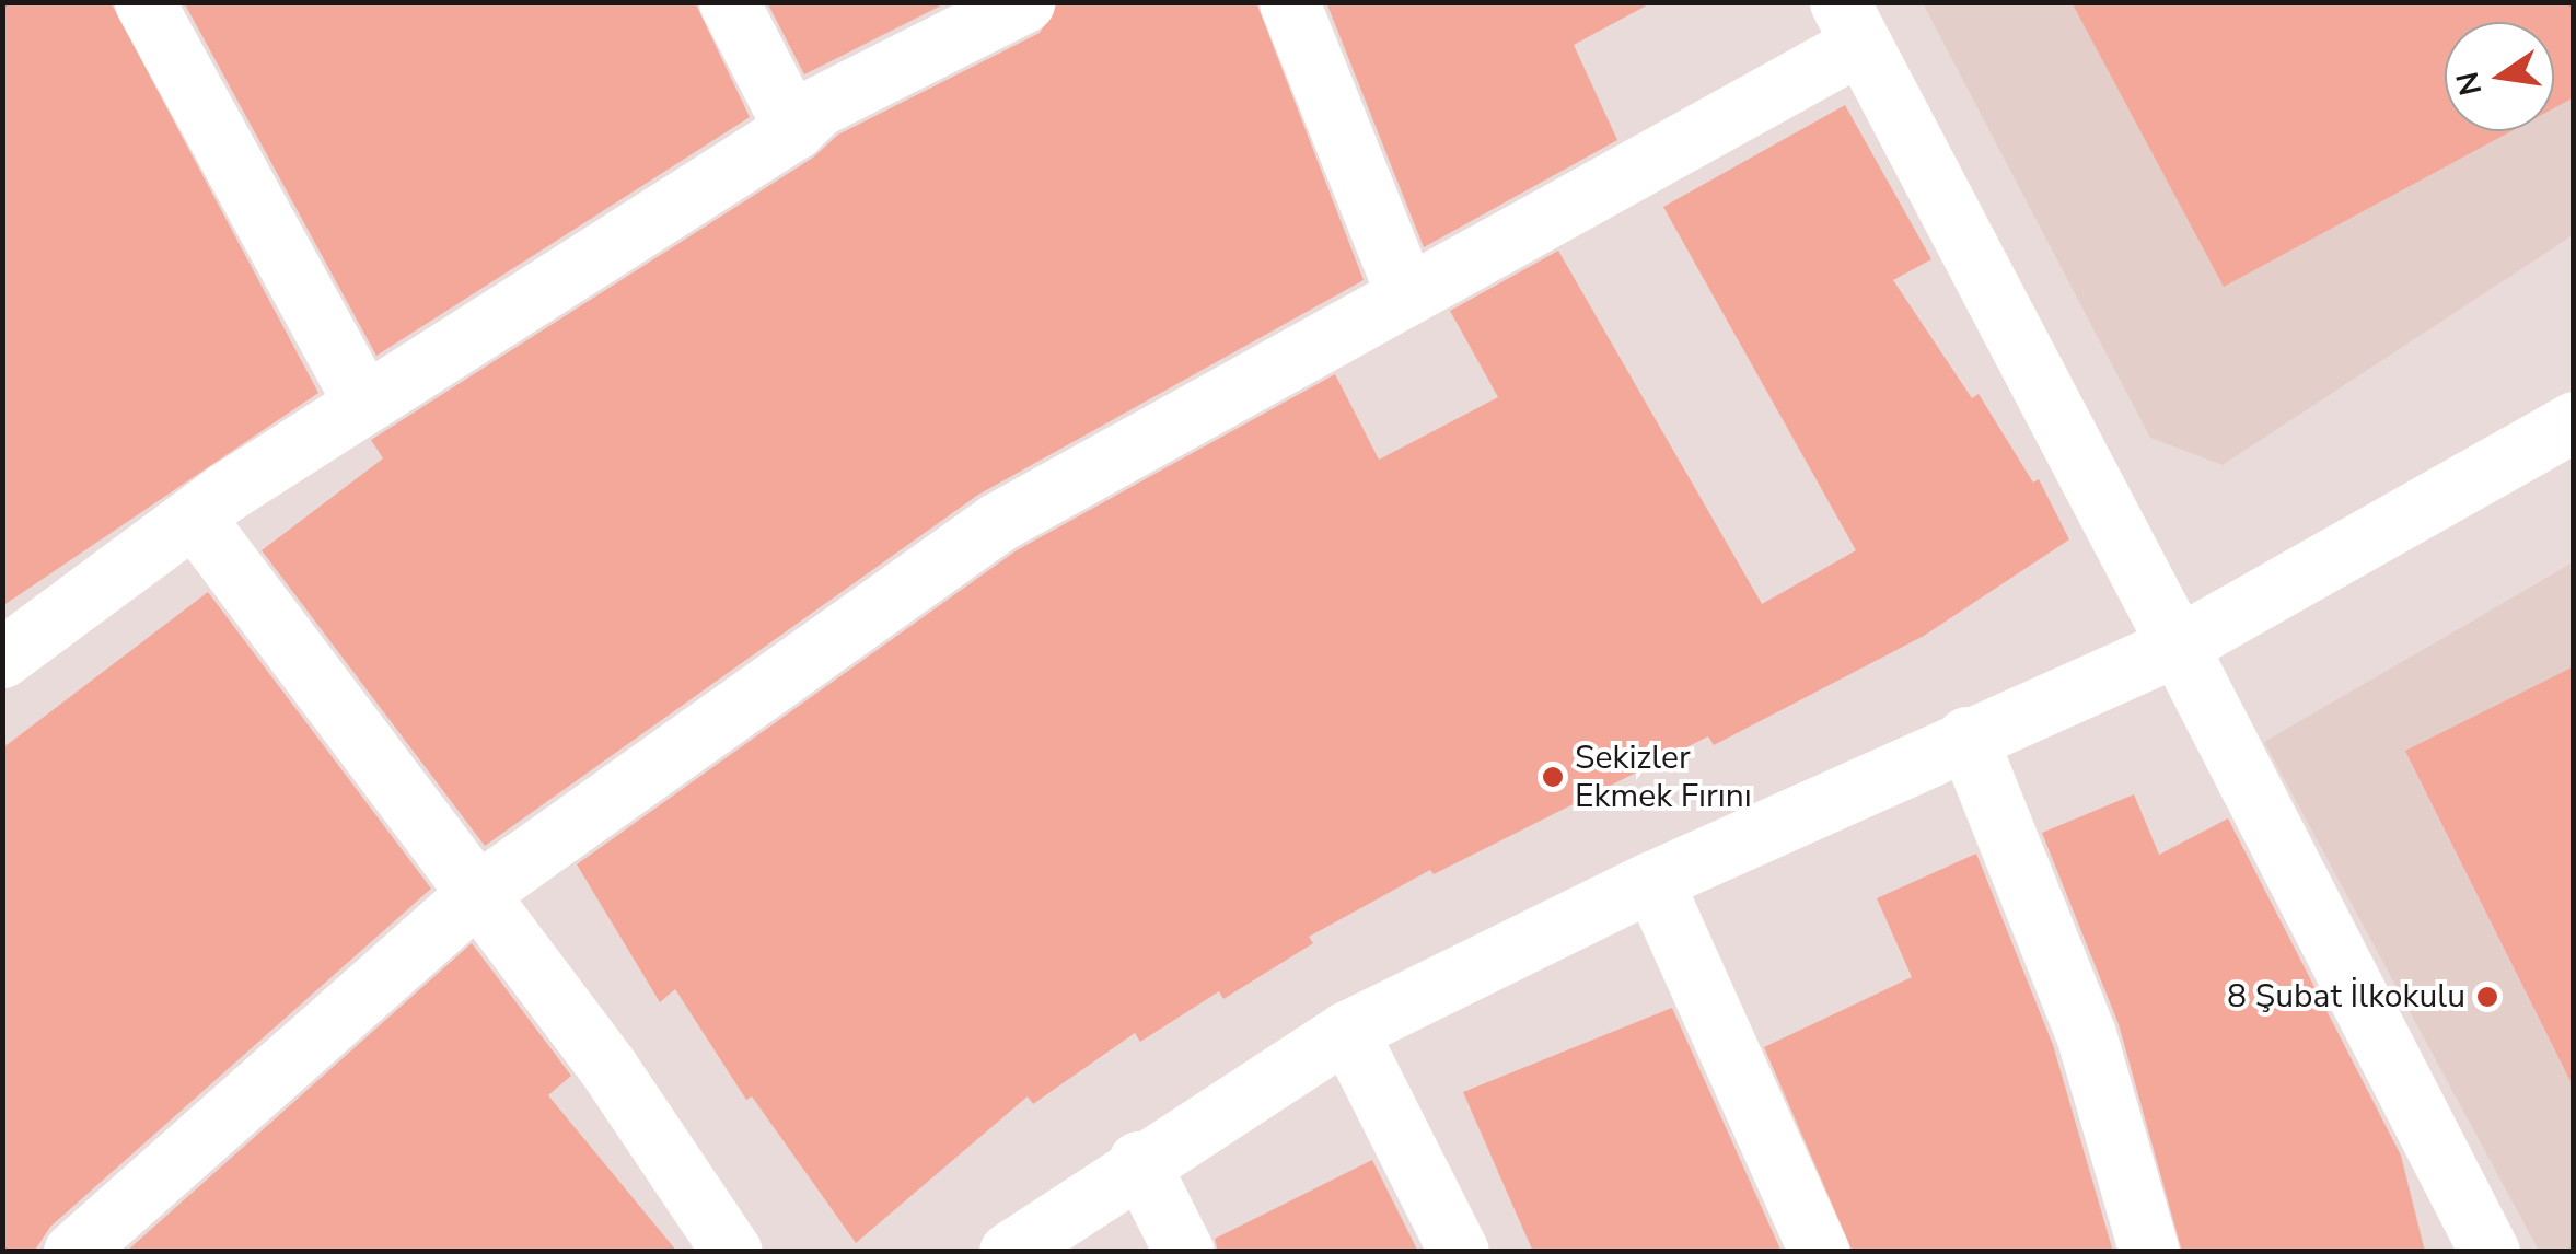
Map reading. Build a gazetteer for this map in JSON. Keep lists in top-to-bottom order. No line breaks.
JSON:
{"places":["Sekizler Ekmek Fırını","8 Şubat İlkokulu"],"north":"left"}
